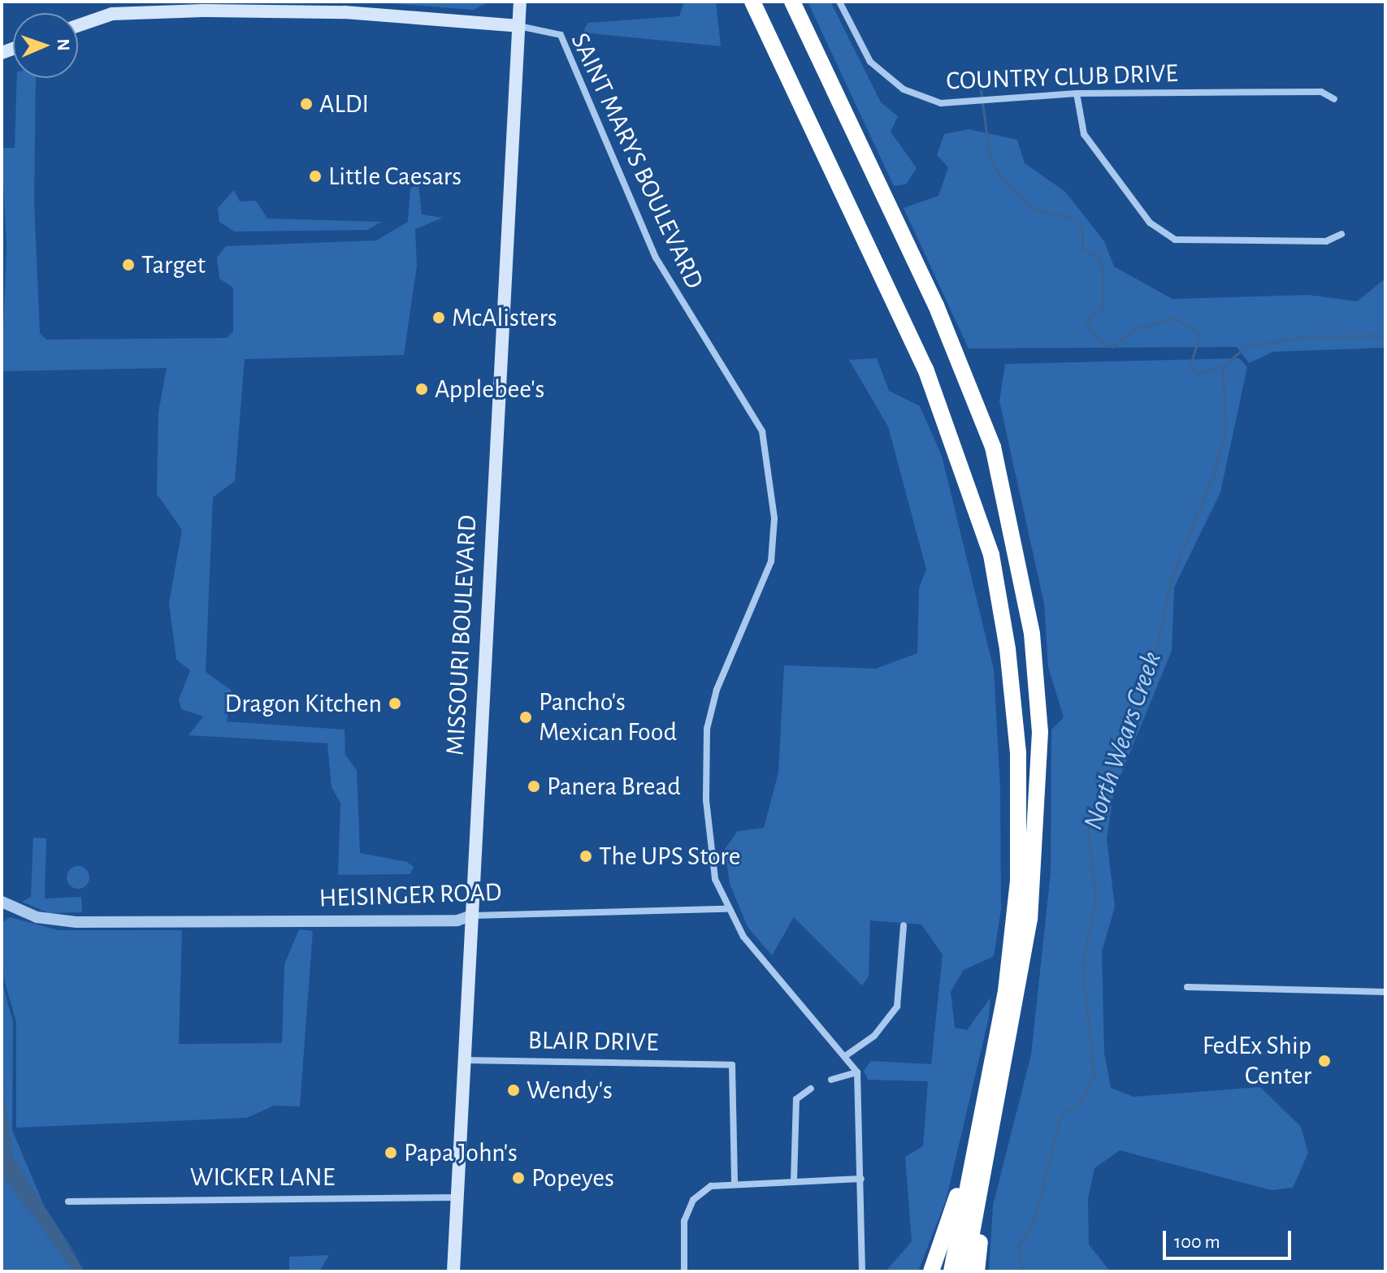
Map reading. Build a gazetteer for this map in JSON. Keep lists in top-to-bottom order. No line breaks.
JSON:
{"streets":{"main road":["MISSOURI BOULEVARD"],"street":["COUNTRY CLUB DRIVE","SAINT MARYS BOULEVARD","HEISINGER ROAD","BLAIR DRIVE","WICKER LANE"]},"crossings":[["SAINT MARYS BOULEVARD","MISSOURI BOULEVARD"],["SAINT MARYS BOULEVARD","HEISINGER ROAD"],["MISSOURI BOULEVARD","HEISINGER ROAD"],["MISSOURI BOULEVARD","BLAIR DRIVE"],["MISSOURI BOULEVARD","WICKER LANE"]],"water":["North Wears Creek"],"places":["ALDI","Little Caesars","Target","McAlisters","Applebee's","Dragon Kitchen","Pancho's Mexican Food","Panera Bread","The UPS Store","FedEx Ship Center","Wendy's","Papa John's","Popeyes"],"scale_bar":"100 m","north":"right"}
